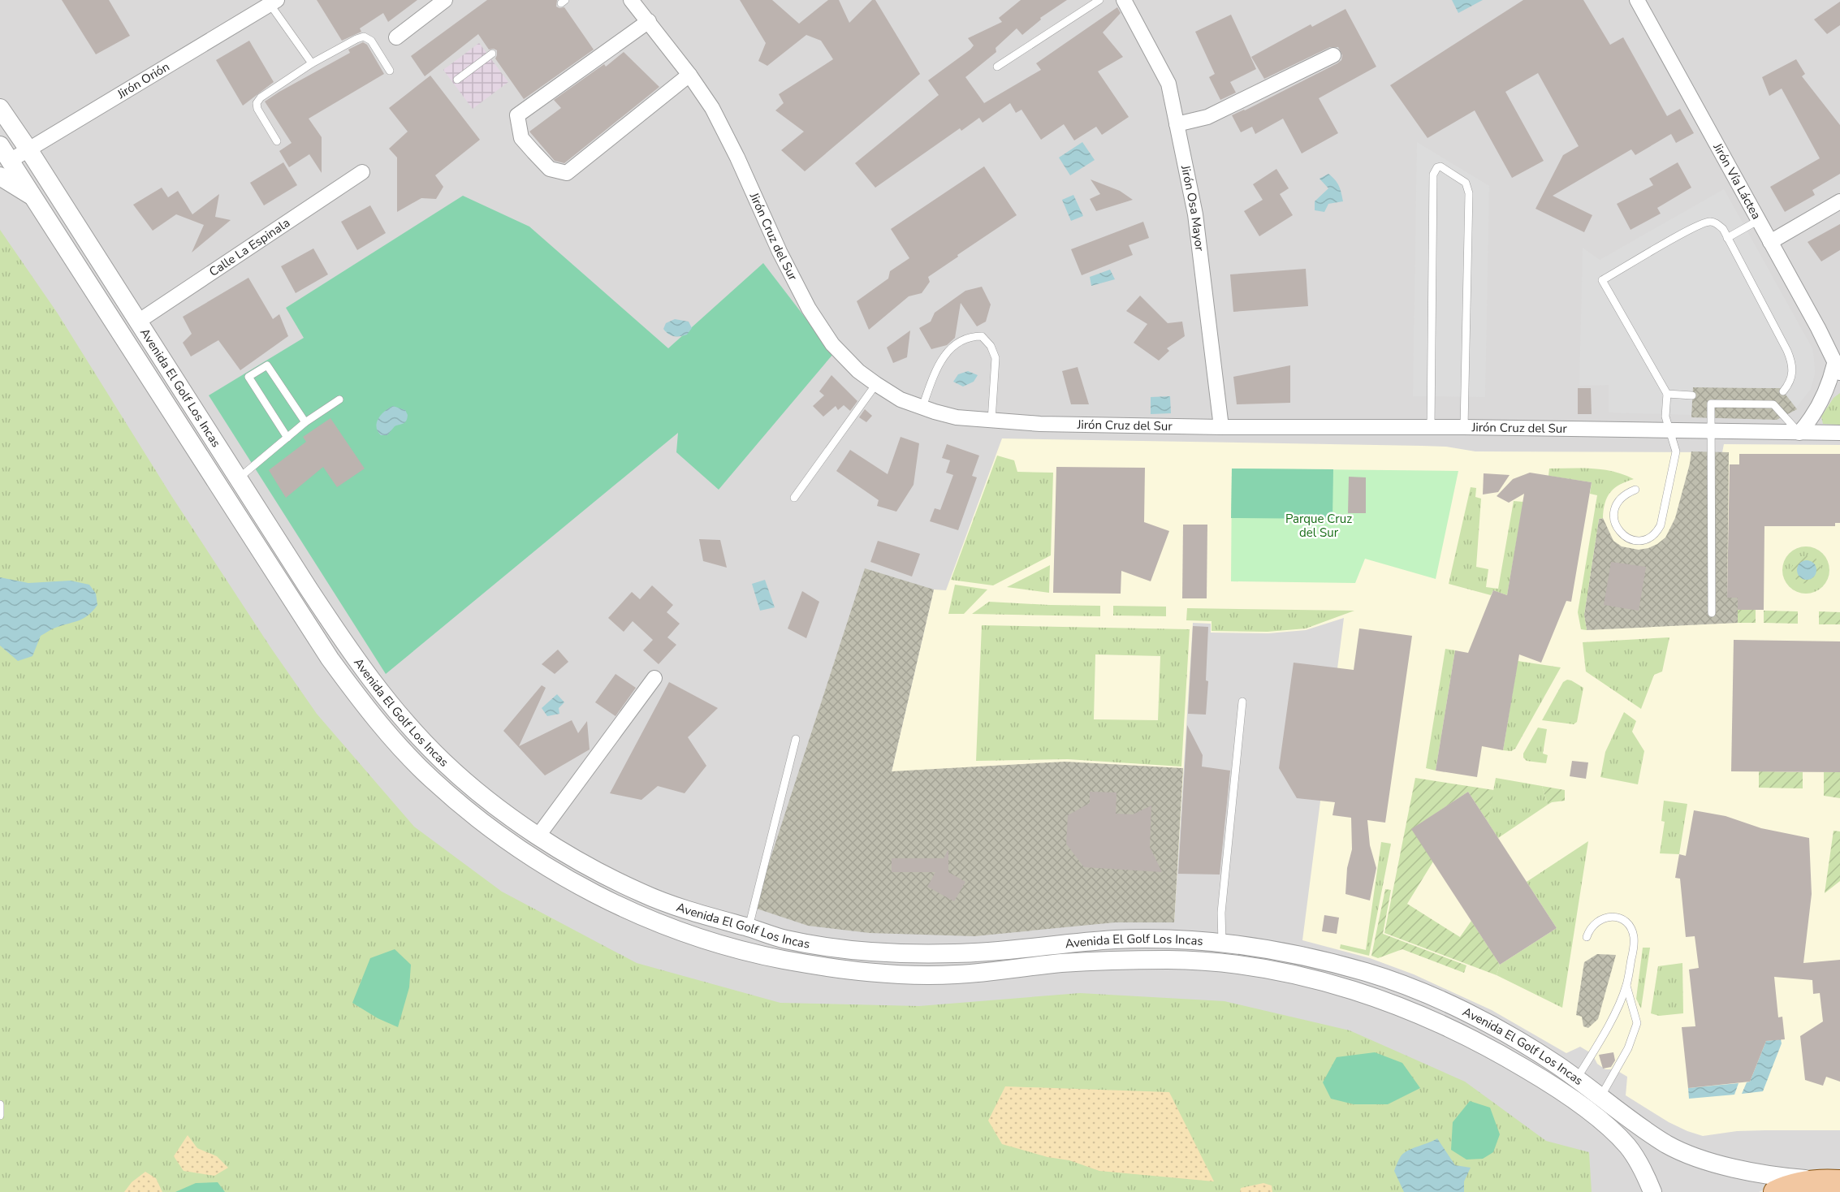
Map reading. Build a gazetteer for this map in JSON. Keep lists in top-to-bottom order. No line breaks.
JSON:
{"streets":{"street":["Jirón Orión","Jirón Vía Láctea","Jirón Osa Mayor","Jirón Cruz del Sur","Calle La Espinala","Avenida El Golf Los Incas"]},"crossings":[["Jirón Orión","Avenida El Golf Los Incas"],["Jirón Vía Láctea","Jirón Cruz del Sur"],["Jirón Osa Mayor","Jirón Cruz del Sur"],["Calle La Espinala","Avenida El Golf Los Incas"]],"parks":["Parque Cruz del Sur"]}
